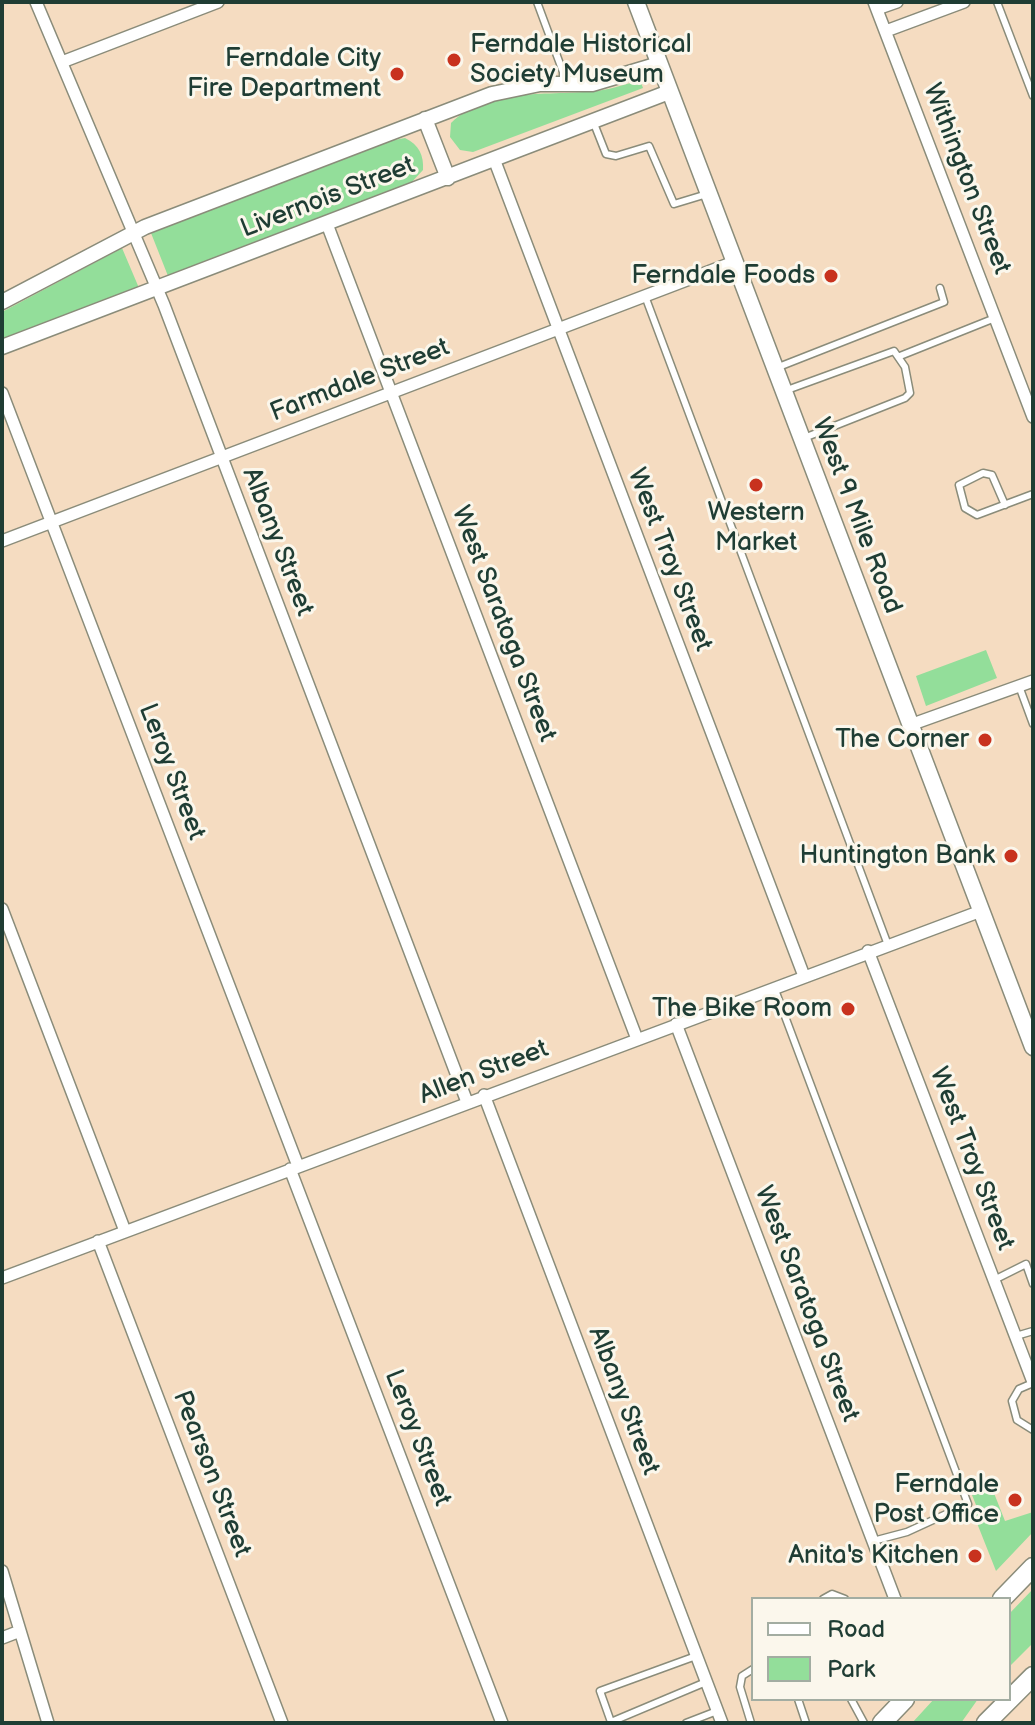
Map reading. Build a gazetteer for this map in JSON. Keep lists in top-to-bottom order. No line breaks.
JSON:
{"streets":{"main road":["West 9 Mile Road"],"street":["Withington Street","Livernois Street","Farmdale Street","Albany Street","West Troy Street","West Saratoga Street","Leroy Street","Allen Street","Pearson Street"]},"crossings":[["Livernois Street","West 9 Mile Road"],["Livernois Street","Albany Street"],["Livernois Street","West Troy Street"],["Livernois Street","West Saratoga Street"],["Farmdale Street","West 9 Mile Road"],["Farmdale Street","Albany Street"],["Farmdale Street","West Troy Street"],["Farmdale Street","West Saratoga Street"],["Farmdale Street","Leroy Street"],["West 9 Mile Road","Allen Street"],["Albany Street","Allen Street"],["West Troy Street","Allen Street"],["West Saratoga Street","Allen Street"],["Leroy Street","Allen Street"],["Allen Street","Pearson Street"]],"places":["Ferndale Historical Society Museum","Ferndale City Fire Department","Ferndale Foods","Western Market","The Corner","Huntington Bank","The Bike Room","Ferndale Post Office","Anita's Kitchen"],"legend":["Road","Park"]}
